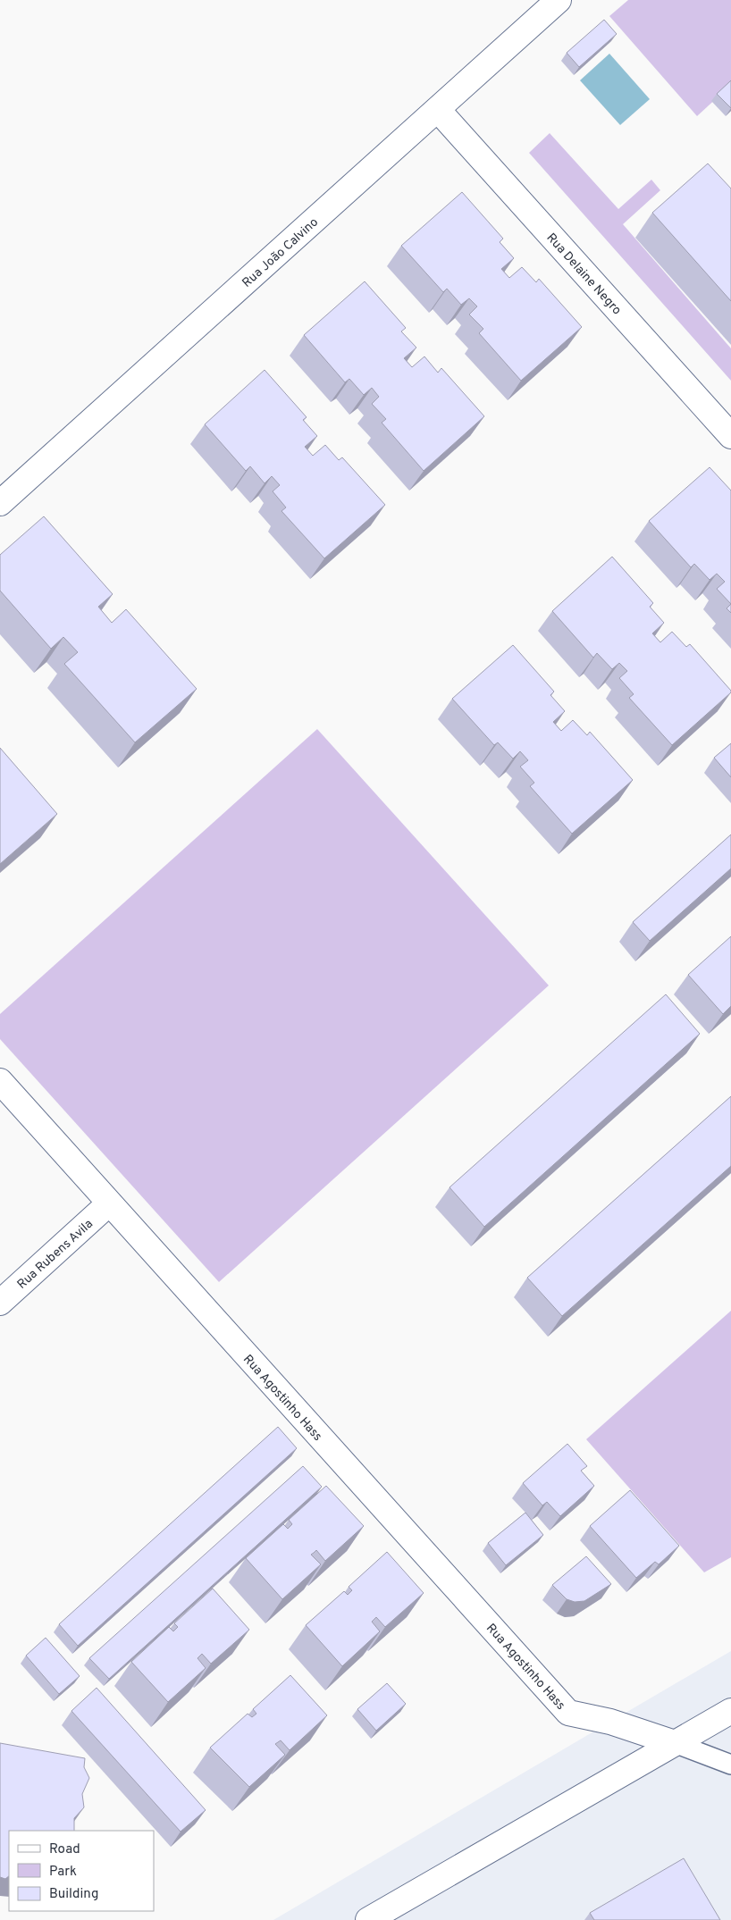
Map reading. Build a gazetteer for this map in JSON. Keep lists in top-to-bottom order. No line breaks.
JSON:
{"streets":{"street":["Rua João Calvino","Rua Delaine Negro","Rua Rubens Avila","Rua Agostinho Hass"]},"crossings":[["Rua João Calvino","Rua Delaine Negro"],["Rua Rubens Avila","Rua Agostinho Hass"]],"legend":["Road","Park","Building"]}
